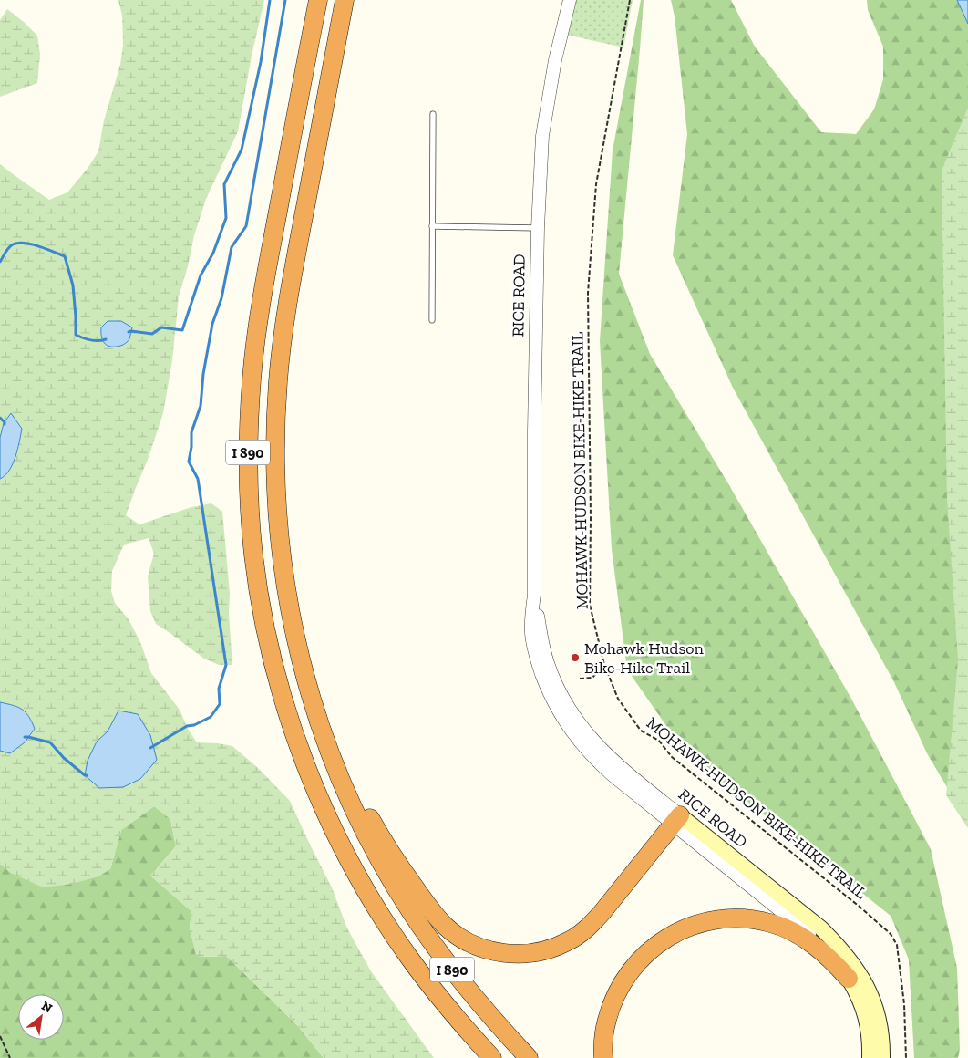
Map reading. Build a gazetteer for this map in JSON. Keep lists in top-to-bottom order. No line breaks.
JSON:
{"streets":{"highway":["I 890"],"main road":["RICE ROAD"],"path":["MOHAWK-HUDSON BIKE-HIKE TRAIL"]},"places":["Mohawk Hudson Bike-Hike Trail"],"north":"top right"}
